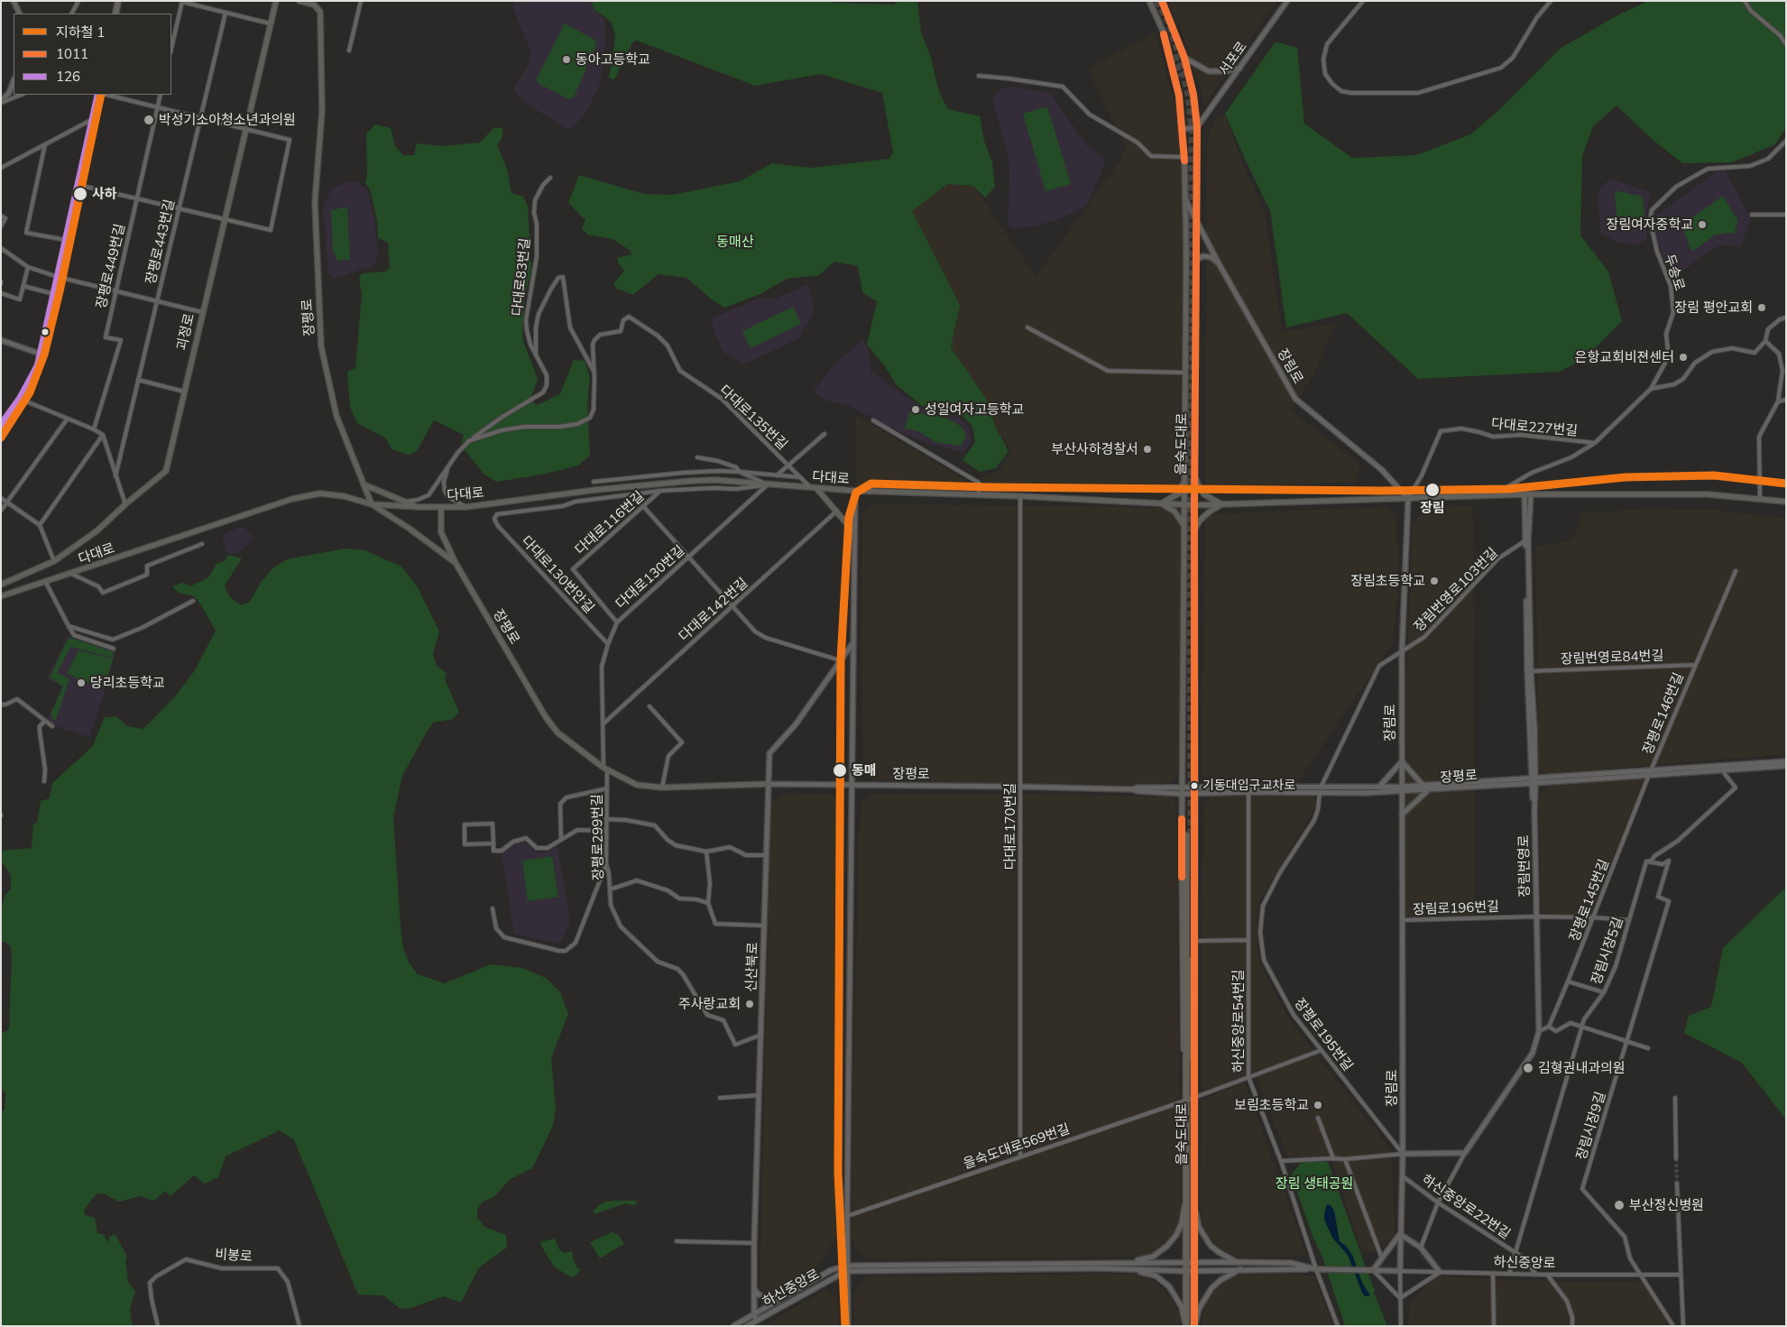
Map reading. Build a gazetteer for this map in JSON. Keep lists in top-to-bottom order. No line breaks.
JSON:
{"streets":{"highway":["을숙도대로"],"main road":["장평로","괴정로","다대로"],"street":["서포로","장평로443번길","장평로449번길","두송로","다대로83번길","장림로","다대로135번길","다대로227번길","다대로116번길","다대로130번안길","다대로130번길","장림번영로103번길","다대로142번길","장림번영로84번길","장평로146번길","다대로170번길","장평로299번길","장림번영로","장평로145번길","장림로196번길","장림시장5길","신산북로","하신중앙로54번길","장평로195번길","장림시장9길","을숙도대로569번길","하신중앙로22번길","비봉로","하신중앙로"]},"crossings":[["서포로","을숙도대로"],["두송로","다대로227번길"],["두송로","다대로"],["다대로83번길","다대로135번길"],["장평로","장림로"],["장평로","을숙도대로"],["장평로","다대로"],["장평로","다대로130번길"],["장평로","장평로146번길"],["장평로","다대로170번길"],["장평로","장평로299번길"],["장평로","장림번영로"],["장평로","장평로145번길"],["장평로","신산북로"],["장평로","하신중앙로54번길"],["장평로","장평로195번길"],["장림로","다대로227번길"],["장림로","을숙도대로"],["장림로","다대로"],["장림로","장림번영로103번길"],["장림로","장림로196번길"],["장림로","장평로195번길"],["장림로","하신중앙로22번길"],["장림로","하신중앙로"],["다대로135번길","다대로"],["다대로227번길","다대로"],["을숙도대로","다대로"],["을숙도대로","을숙도대로569번길"],["다대로","다대로130번길"],["다대로","다대로170번길"],["다대로116번길","다대로130번안길"],["다대로116번길","다대로130번길"],["다대로130번안길","다대로130번길"],["다대로130번길","다대로142번길"],["다대로130번길","장평로299번길"],["장림번영로103번길","장평로195번길"],["장림번영로84번길","장평로146번길"],["장평로146번길","장평로145번길"],["다대로170번길","을숙도대로569번길"],["장평로299번길","신산북로"],["장림번영로","장림로196번길"],["장평로145번길","장림로196번길"],["장림로196번길","장림시장5길"],["장림시장5길","장림시장9길"],["장림시장5길","하신중앙로22번길"],["장림시장5길","하신중앙로"],["신산북로","하신중앙로"],["하신중앙로54번길","을숙도대로569번길"],["하신중앙로54번길","하신중앙로"],["장평로195번길","을숙도대로569번길"],["장림시장9길","하신중앙로"],["하신중앙로22번길","하신중앙로"]],"parks":["동매산","장림 생태공원"],"places":["동아고등학교","박성기소아청소년과의원","사하","장림여자중학교","장림 평안교회","은항교회비젼센터","성일여자고등학교","부산사하경찰서","장림","장림초등학교","당리초등학교","동매","기동대입구교차로","주사랑교회","김형권내과의원","보림초등학교","부산정신병원"],"lines":["transit line 1011","metro line 1","transit line 126"],"legend":["지하철 1","1011","126"]}
